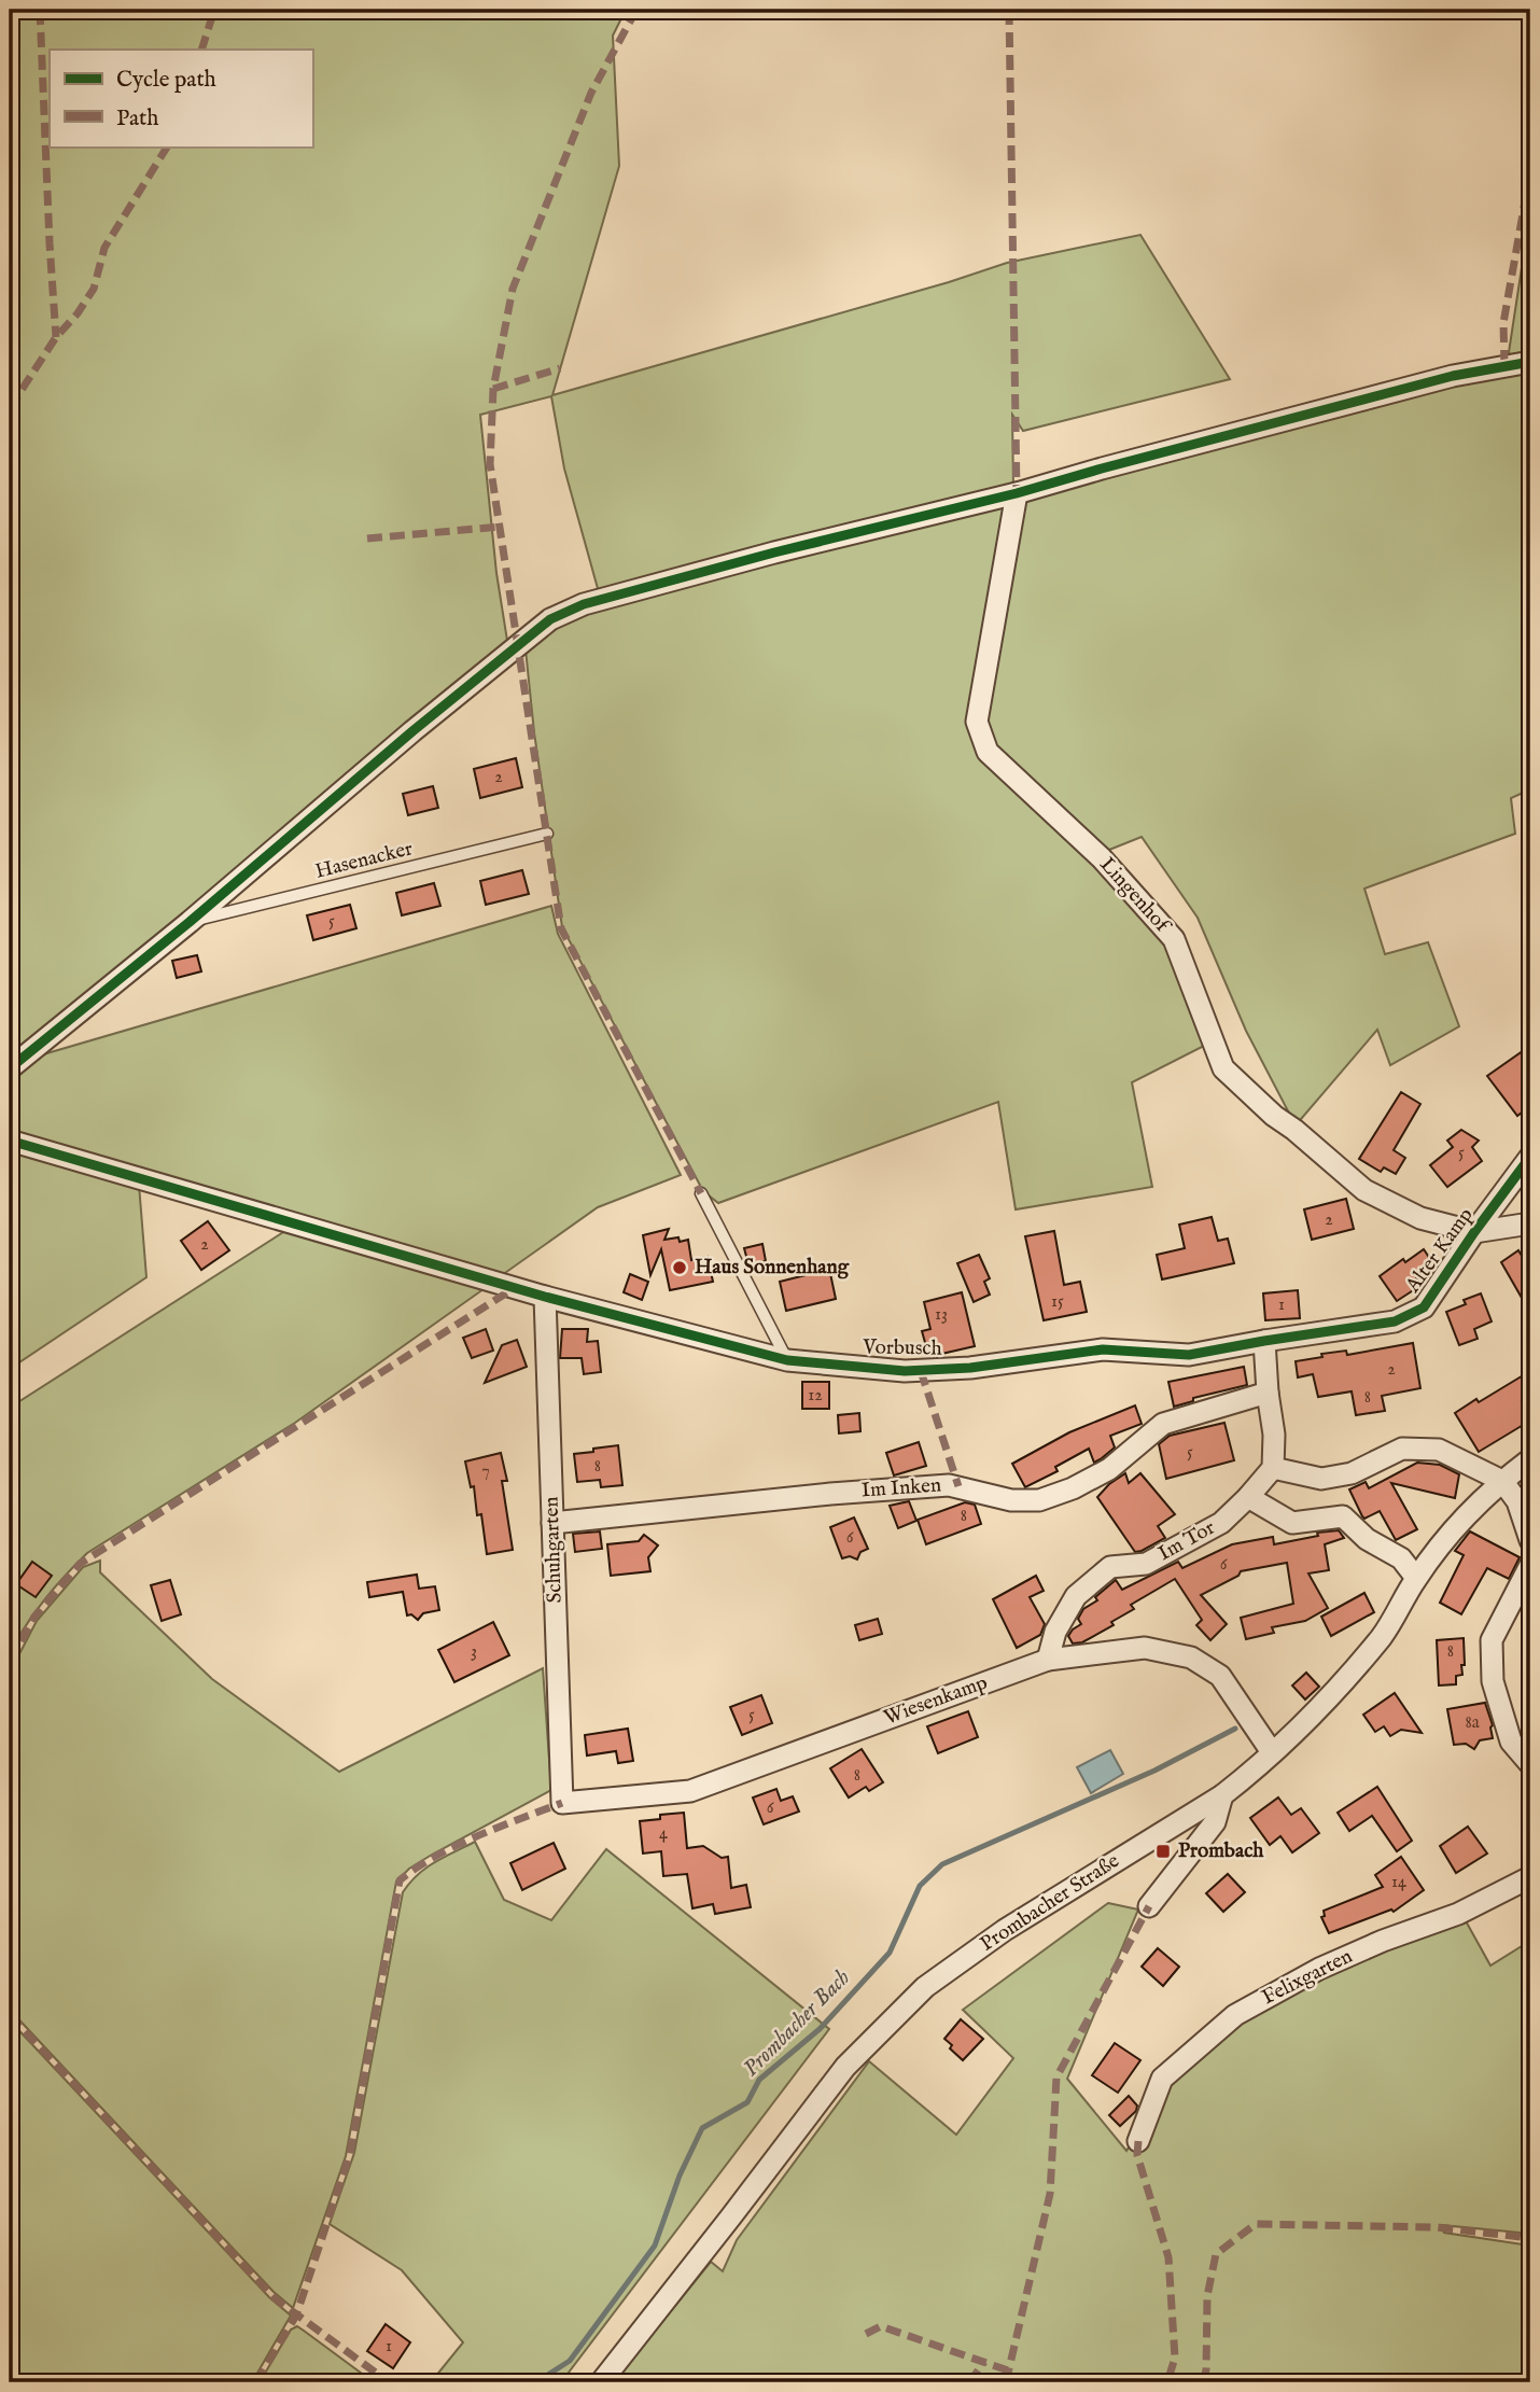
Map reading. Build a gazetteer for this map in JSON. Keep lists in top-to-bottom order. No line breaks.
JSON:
{"streets":{"street":["Lingenhof","Alter Kamp","Vorbusch","Im Inken","Im Tor","Schuhgarten","Wiesenkamp","Prombacher Straße","Felixgarten"],"lane":["Hasenacker"]},"crossings":[["Lingenhof","Alter Kamp"],["Alter Kamp","Vorbusch"],["Vorbusch","Schuhgarten"],["Im Inken","Schuhgarten"],["Im Tor","Wiesenkamp"],["Schuhgarten","Wiesenkamp"],["Wiesenkamp","Prombacher Straße"]],"water":["Prombacher Bach"],"places":{"other":["Haus Sonnenhang"],"transit":["Prombach"]},"house_numbers":["2","5","5","2","2","15","1","13","2","12","8","5","8","7","8","6","6","3","8","5","8a","8","6","4","14","1"],"legend":["Cycle path","Path"]}
